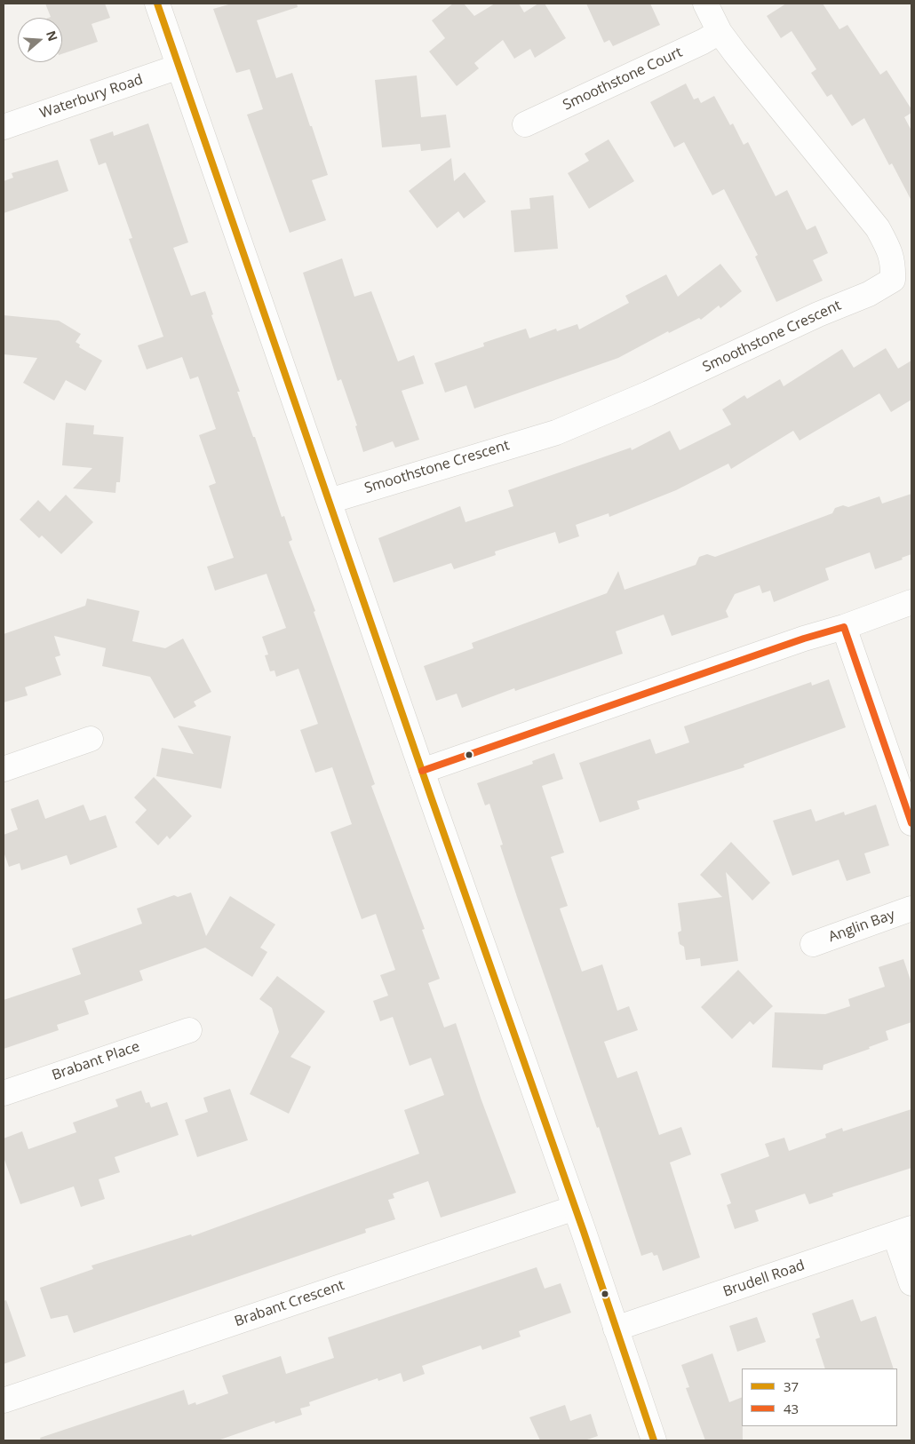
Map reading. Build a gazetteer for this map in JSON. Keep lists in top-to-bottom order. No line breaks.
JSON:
{"streets":{"street":["Smoothstone Court","Waterbury Road","Smoothstone Crescent","Anglin Bay","Brabant Place","Brudell Road","Brabant Crescent"]},"crossings":[["Smoothstone Court","Smoothstone Crescent"]],"lines":["transit line 37","transit line 43"],"legend":["37","43"],"north":"right"}
